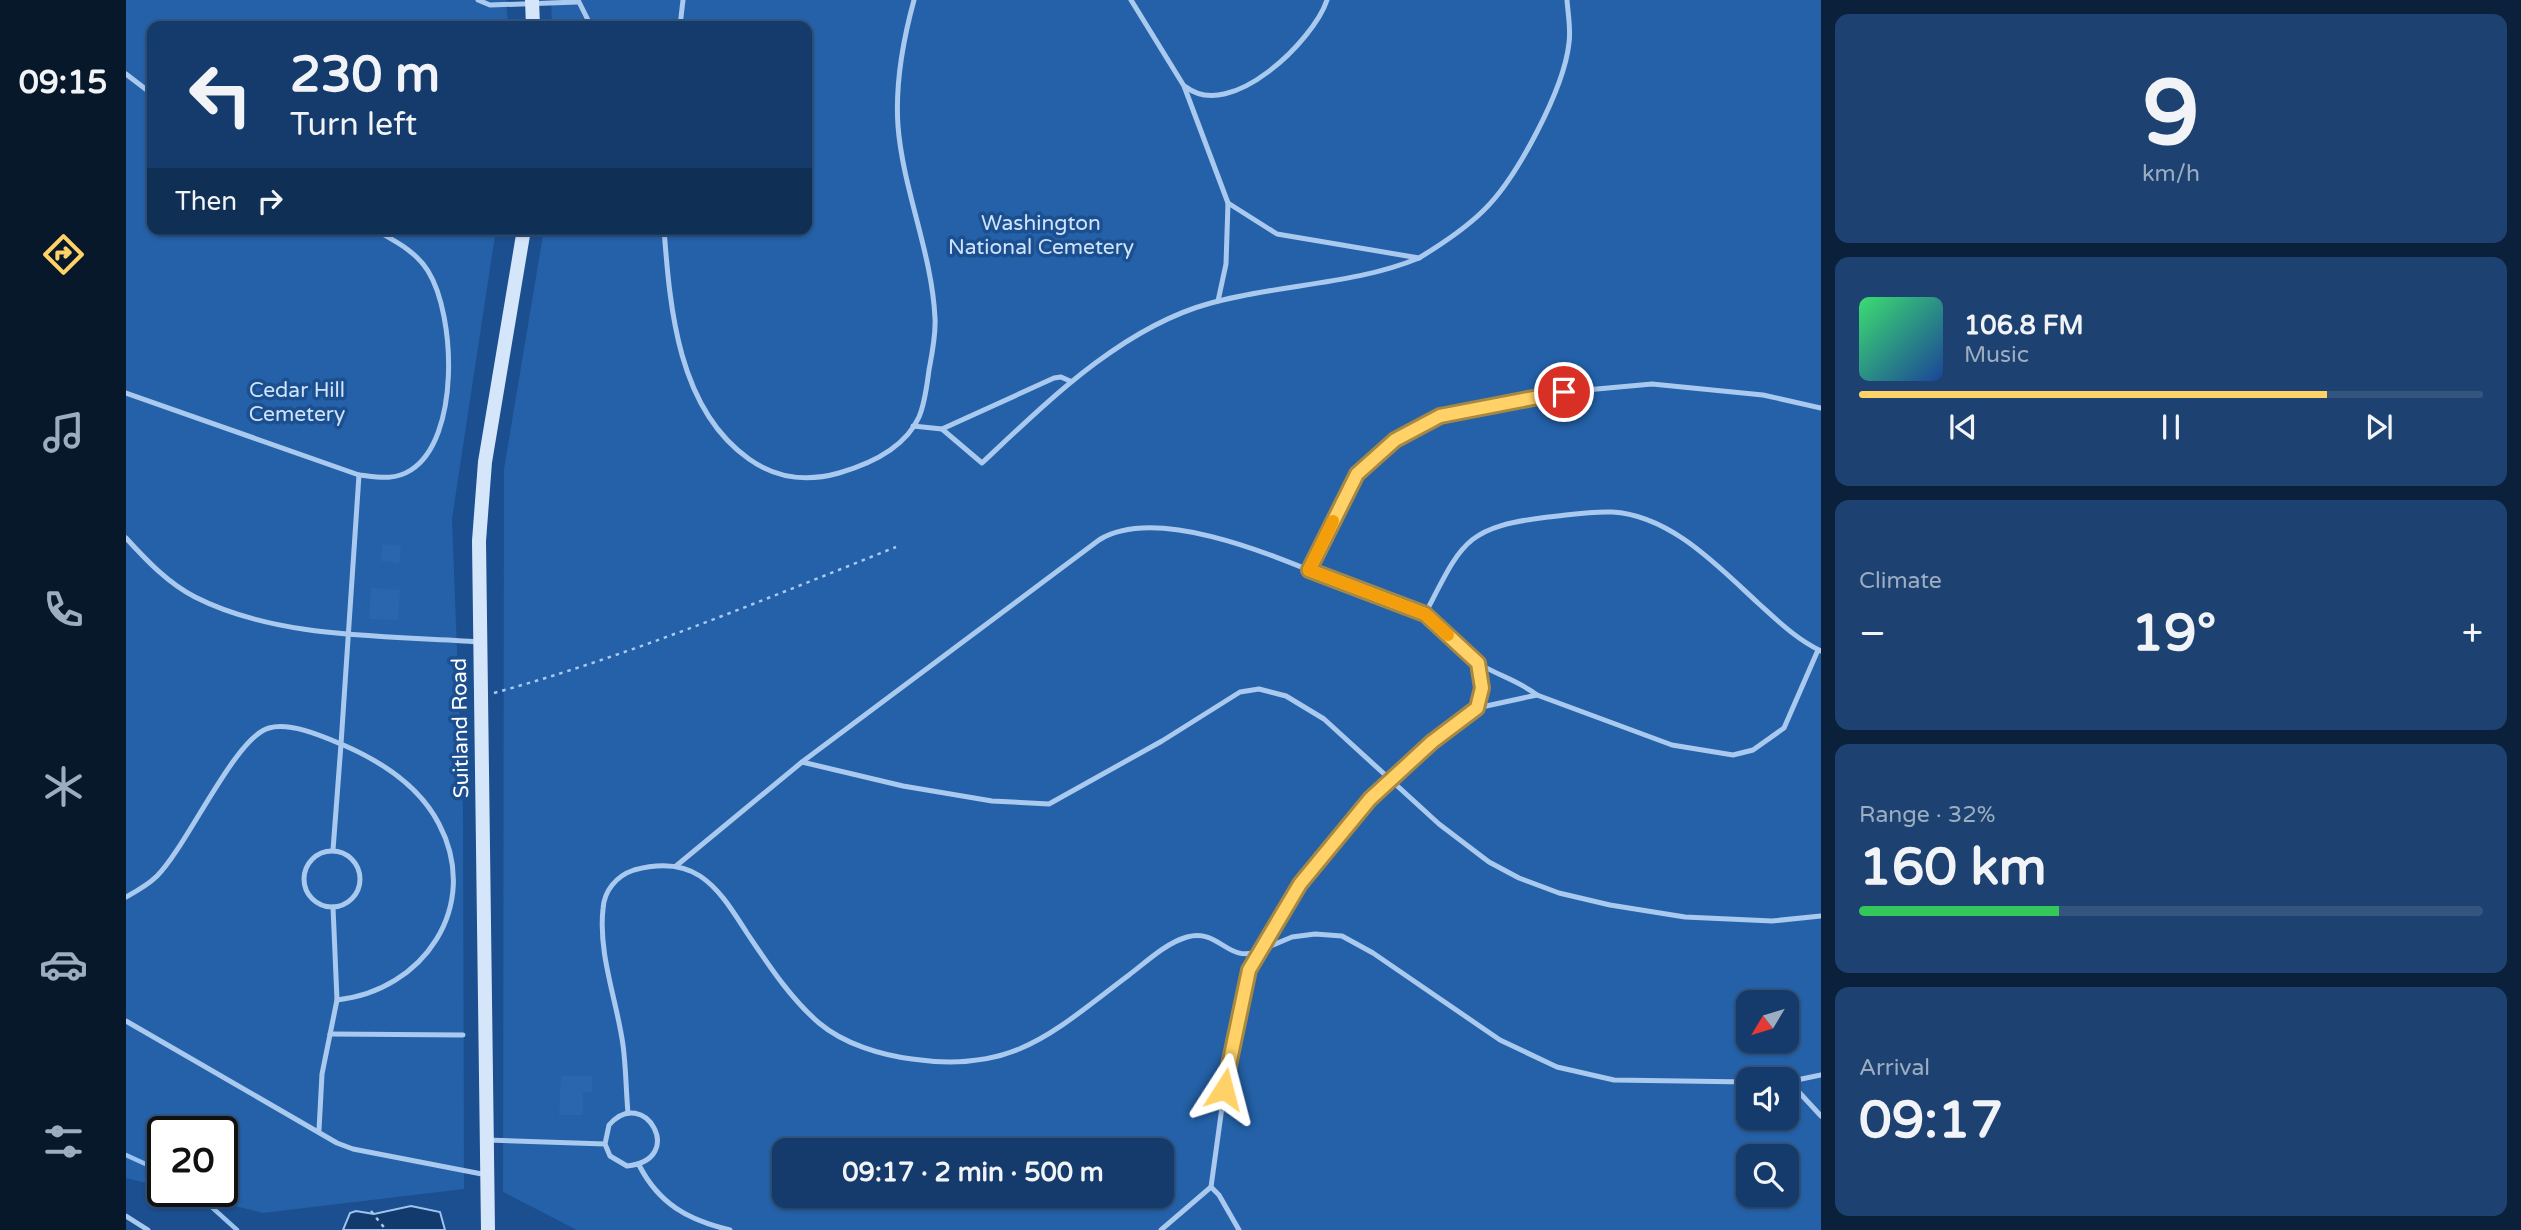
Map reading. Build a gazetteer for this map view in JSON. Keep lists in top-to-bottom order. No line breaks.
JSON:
{"streets":{"main road":["Suitland Road"]},"parks":["Washington National Cemetery","Cedar Hill Cemetery"],"north":"bottom left","page":{"tabs":"09:15","tile":[["9","km/h"],"Climate",["Range · 32%","160 km"],["Arrival","09:17"]],"turn":["230 m","Turn left"],"then":"Then","song":["106.8 FM","Music"],"heat":["−","19°","+"],"limit":"20","trip":"09:17 · 2 min · 500 m"}}
